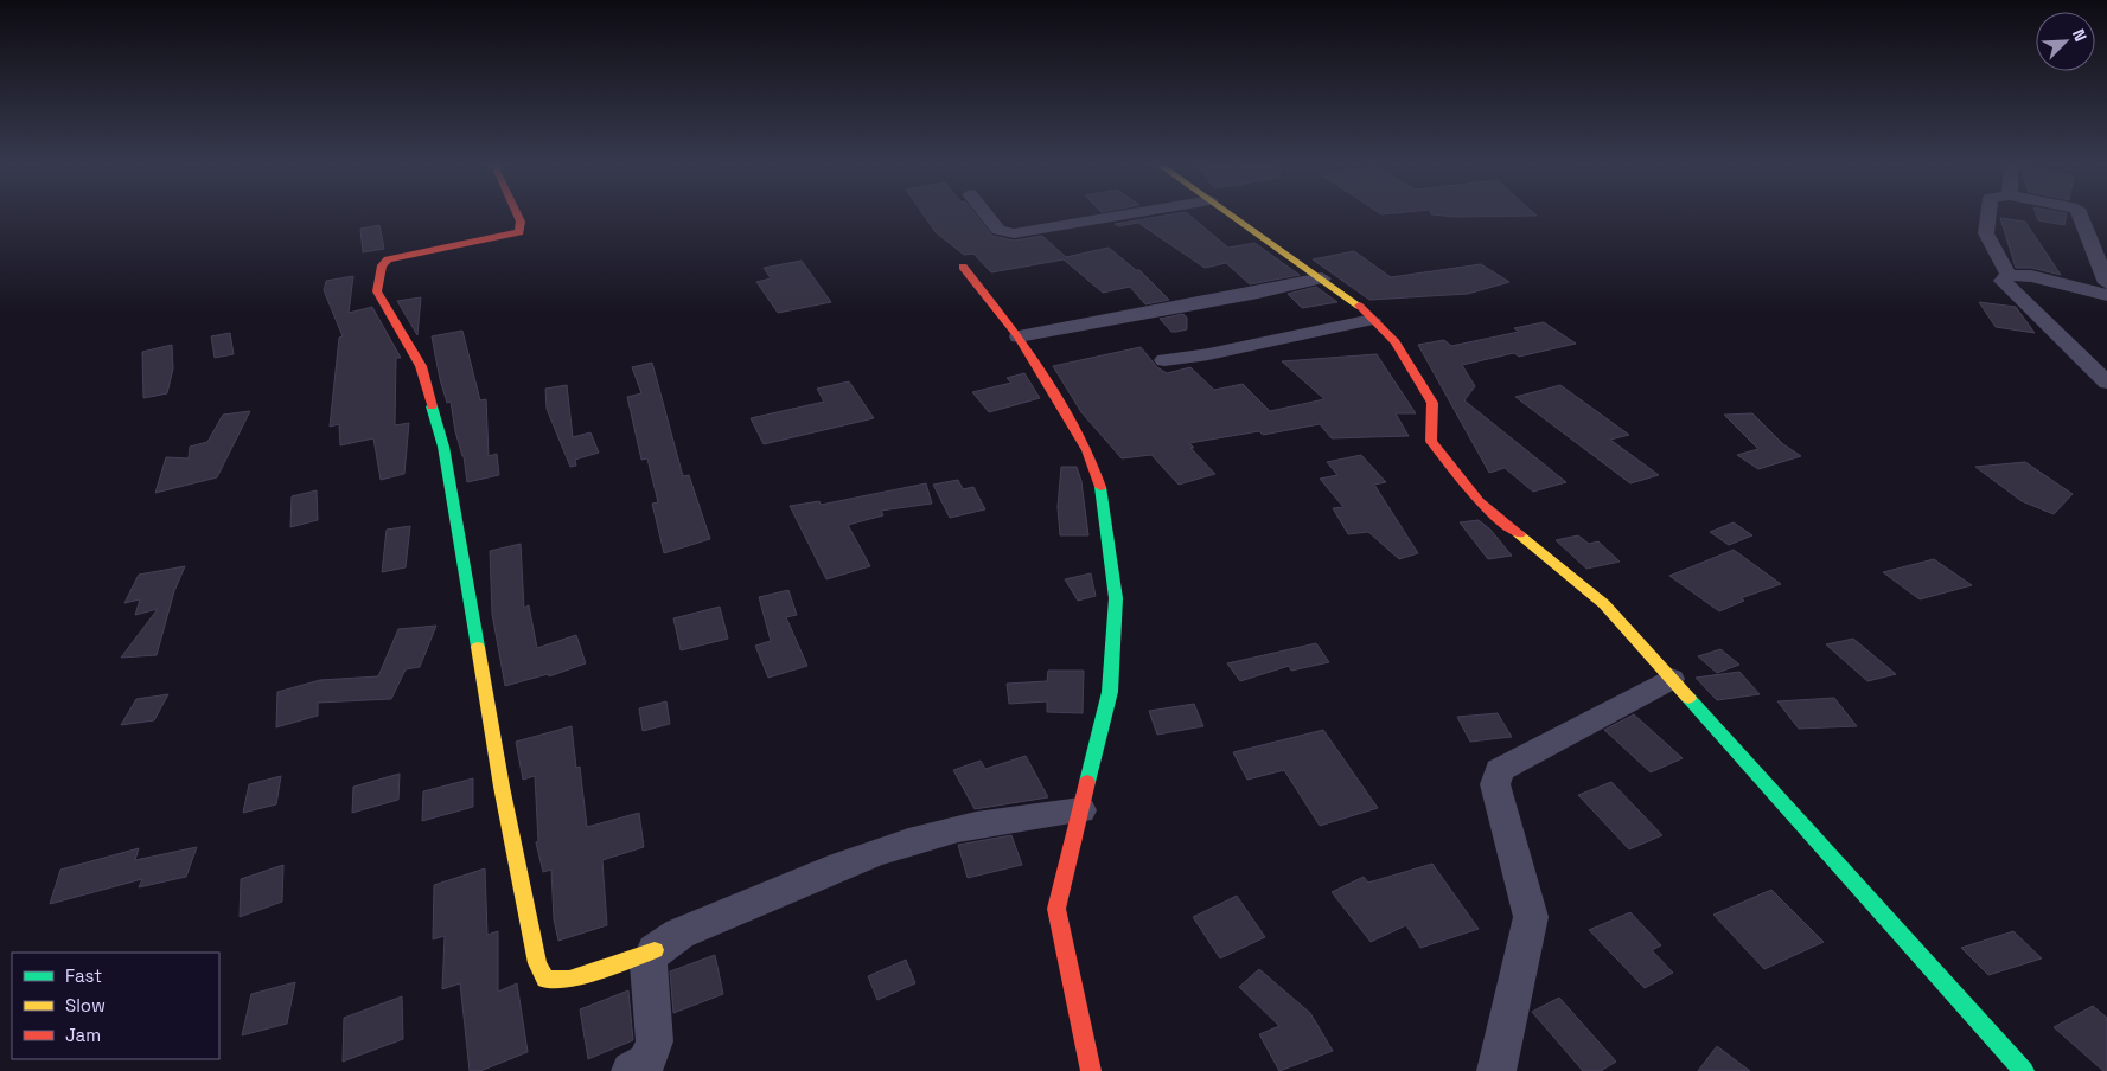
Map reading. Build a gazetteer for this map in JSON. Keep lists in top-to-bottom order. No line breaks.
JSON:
{"legend":["Fast","Slow","Jam"],"north":"top right"}
